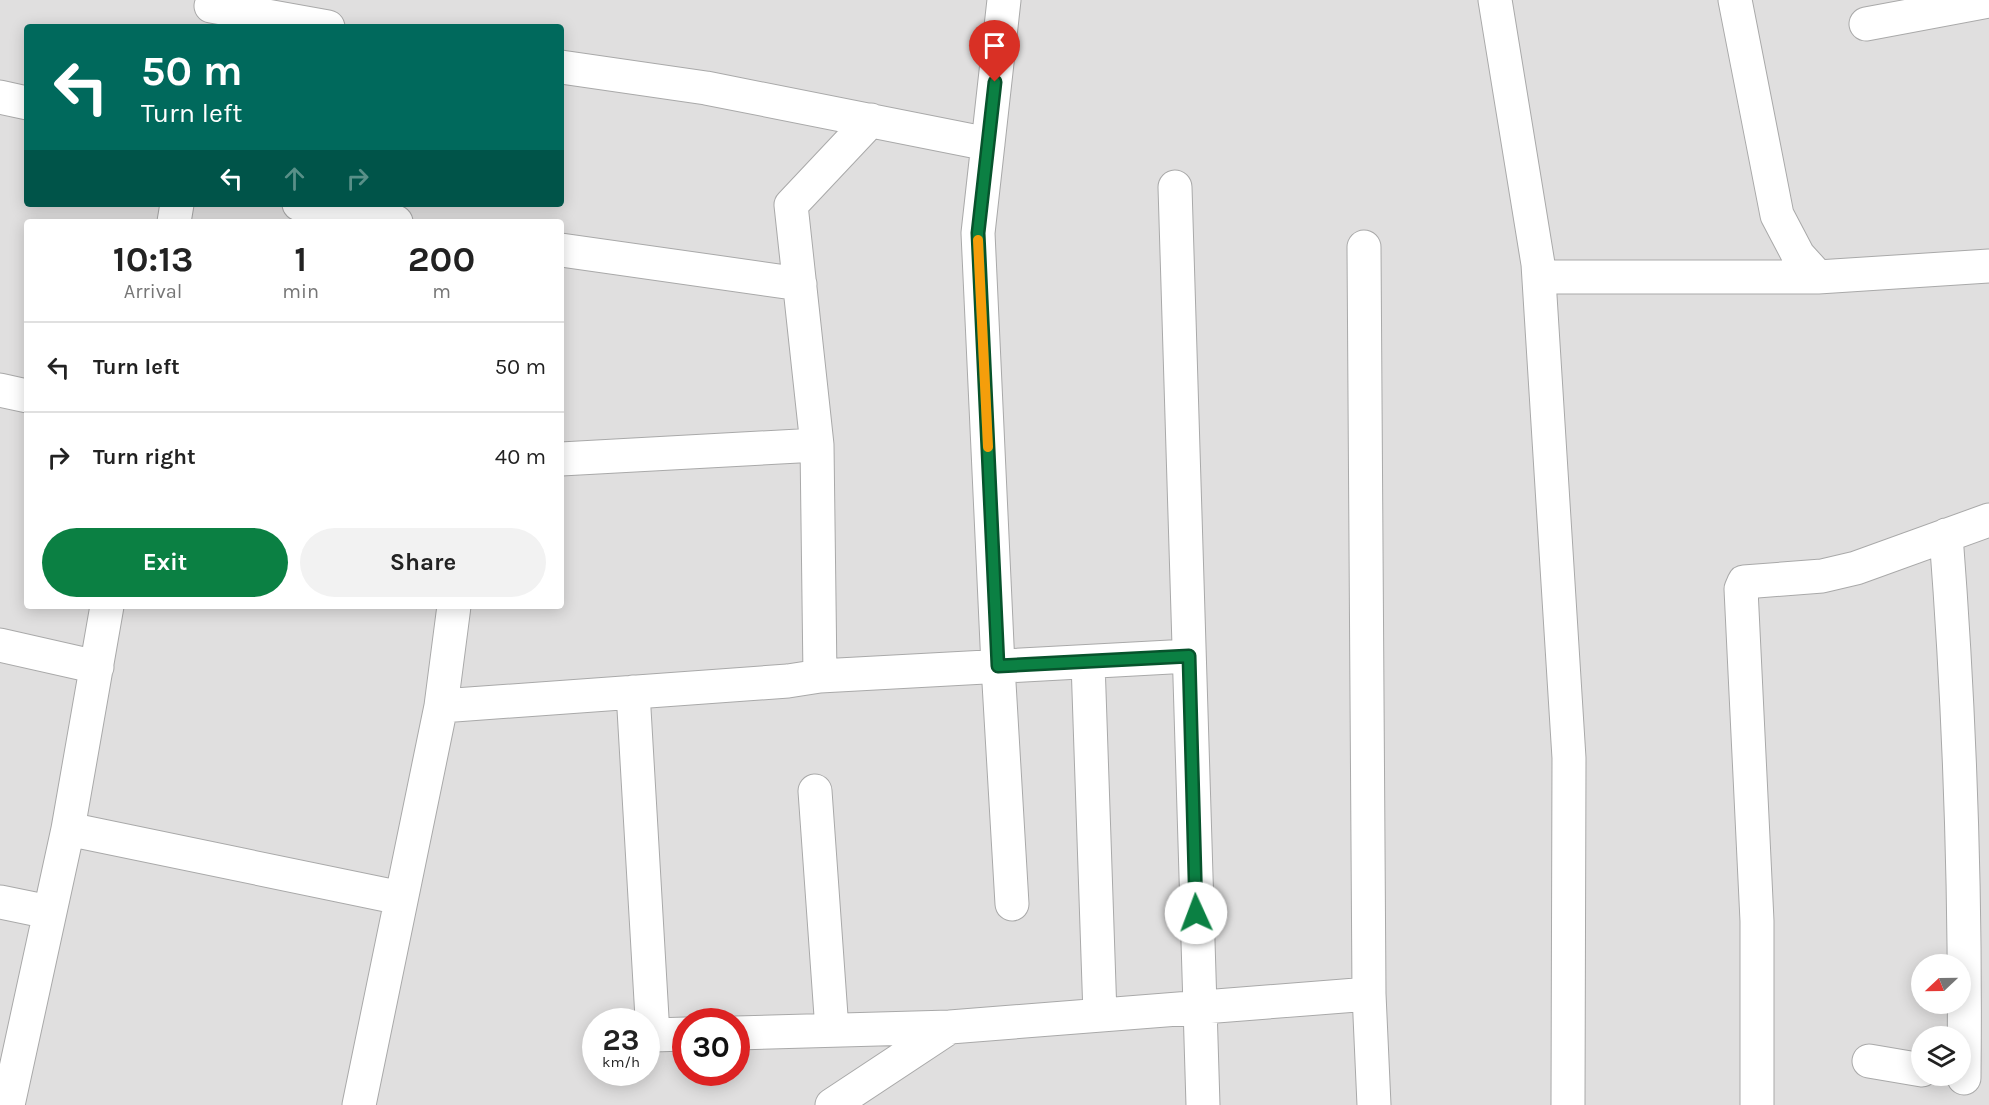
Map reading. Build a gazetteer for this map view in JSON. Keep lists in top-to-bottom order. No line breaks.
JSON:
{"north":"left","page":{"turn":["50 m","Turn left"],"eta":["10:13","Arrival","1","min","200","m"],"list":[{"name":"Turn left","value":"50 m"},{"name":"Turn right","value":"40 m"}],"buttons":["Exit","Share"],"speed":"23 km/h","limit":"30"}}
